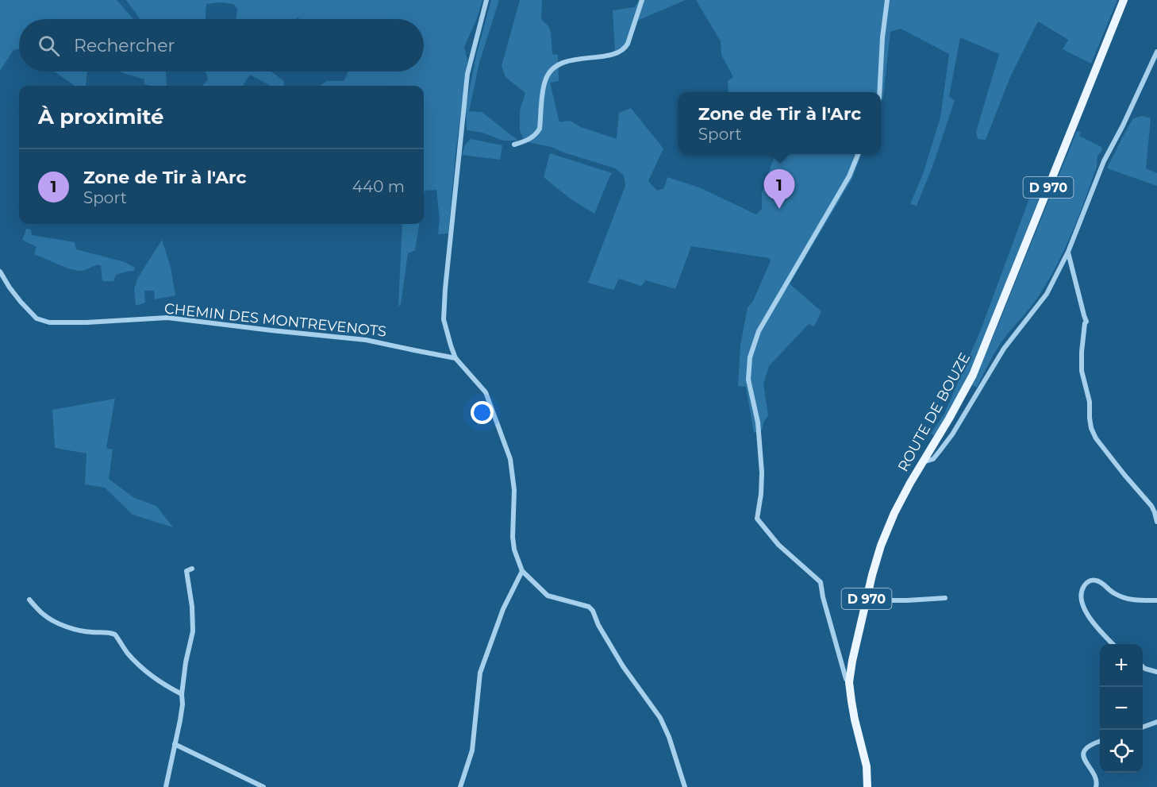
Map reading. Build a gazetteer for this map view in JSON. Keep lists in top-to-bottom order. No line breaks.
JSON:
{"streets":{"main road":["D 970","ROUTE DE BOUZE"],"street":["CHEMIN DES MONTREVENOTS"]},"page":{"search":"Rechercher","heading":"À proximité","popup":["Zone de Tir à l'Arc","Sport"],"list":[{"mark":"1","name":"Zone de Tir à l'Arc","note":"Sport","value":"440 m"}],"pins":"1","map_buttons":["+","−"]}}
